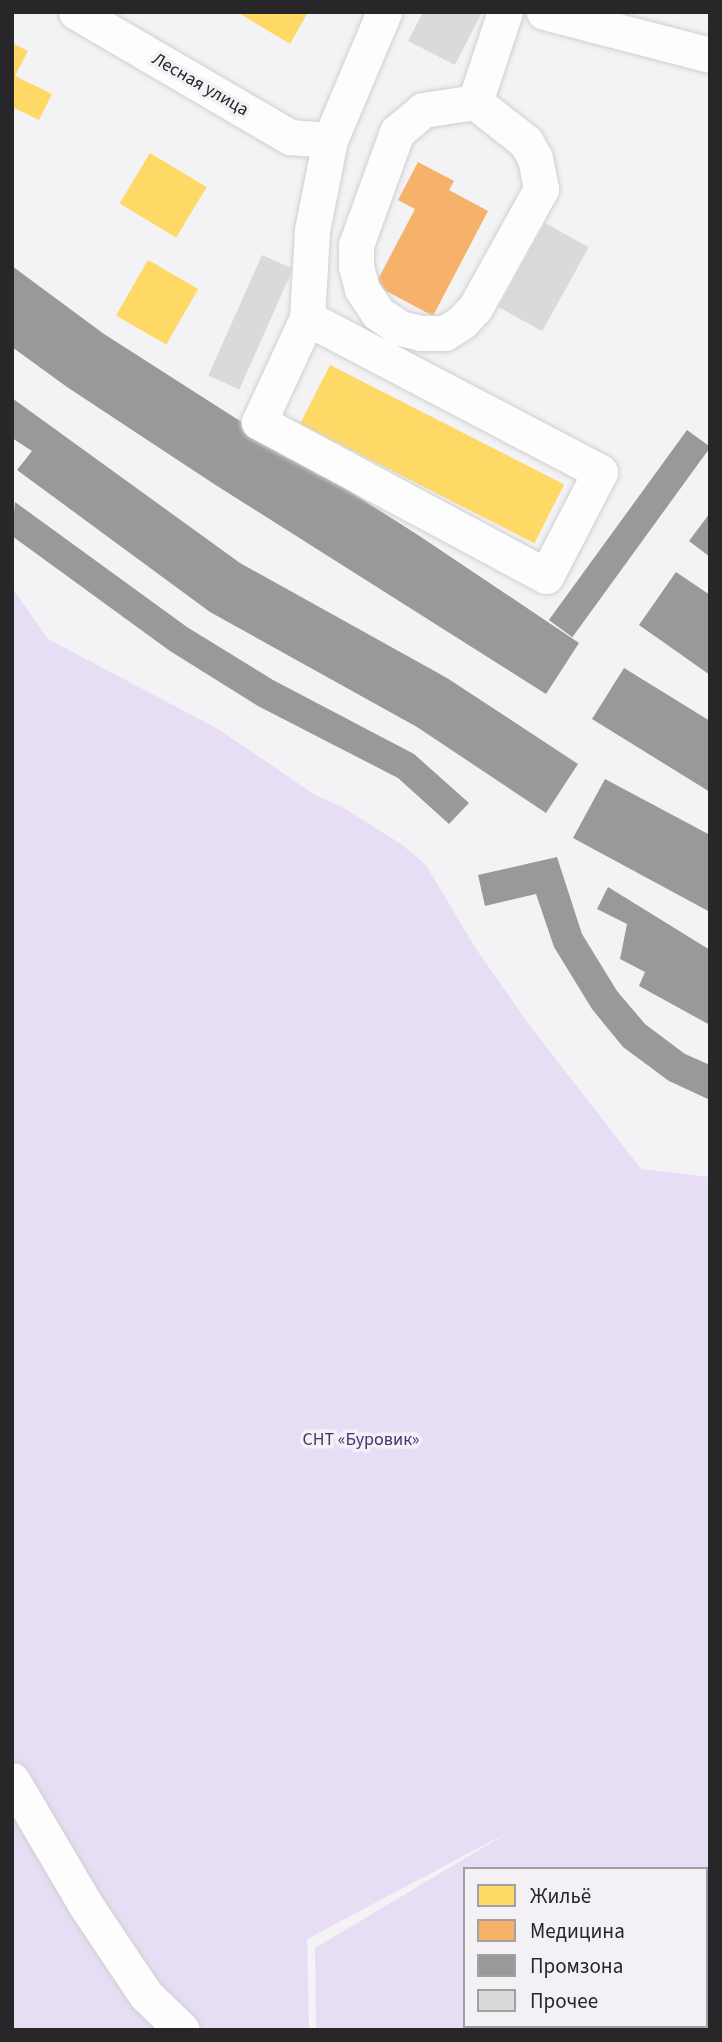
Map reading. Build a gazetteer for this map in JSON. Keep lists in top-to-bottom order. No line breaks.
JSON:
{"streets":{"street":["Лесная улица"]},"parks":["СНТ «Буровик»"],"legend":["Жильё","Медицина","Промзона","Прочее"]}
